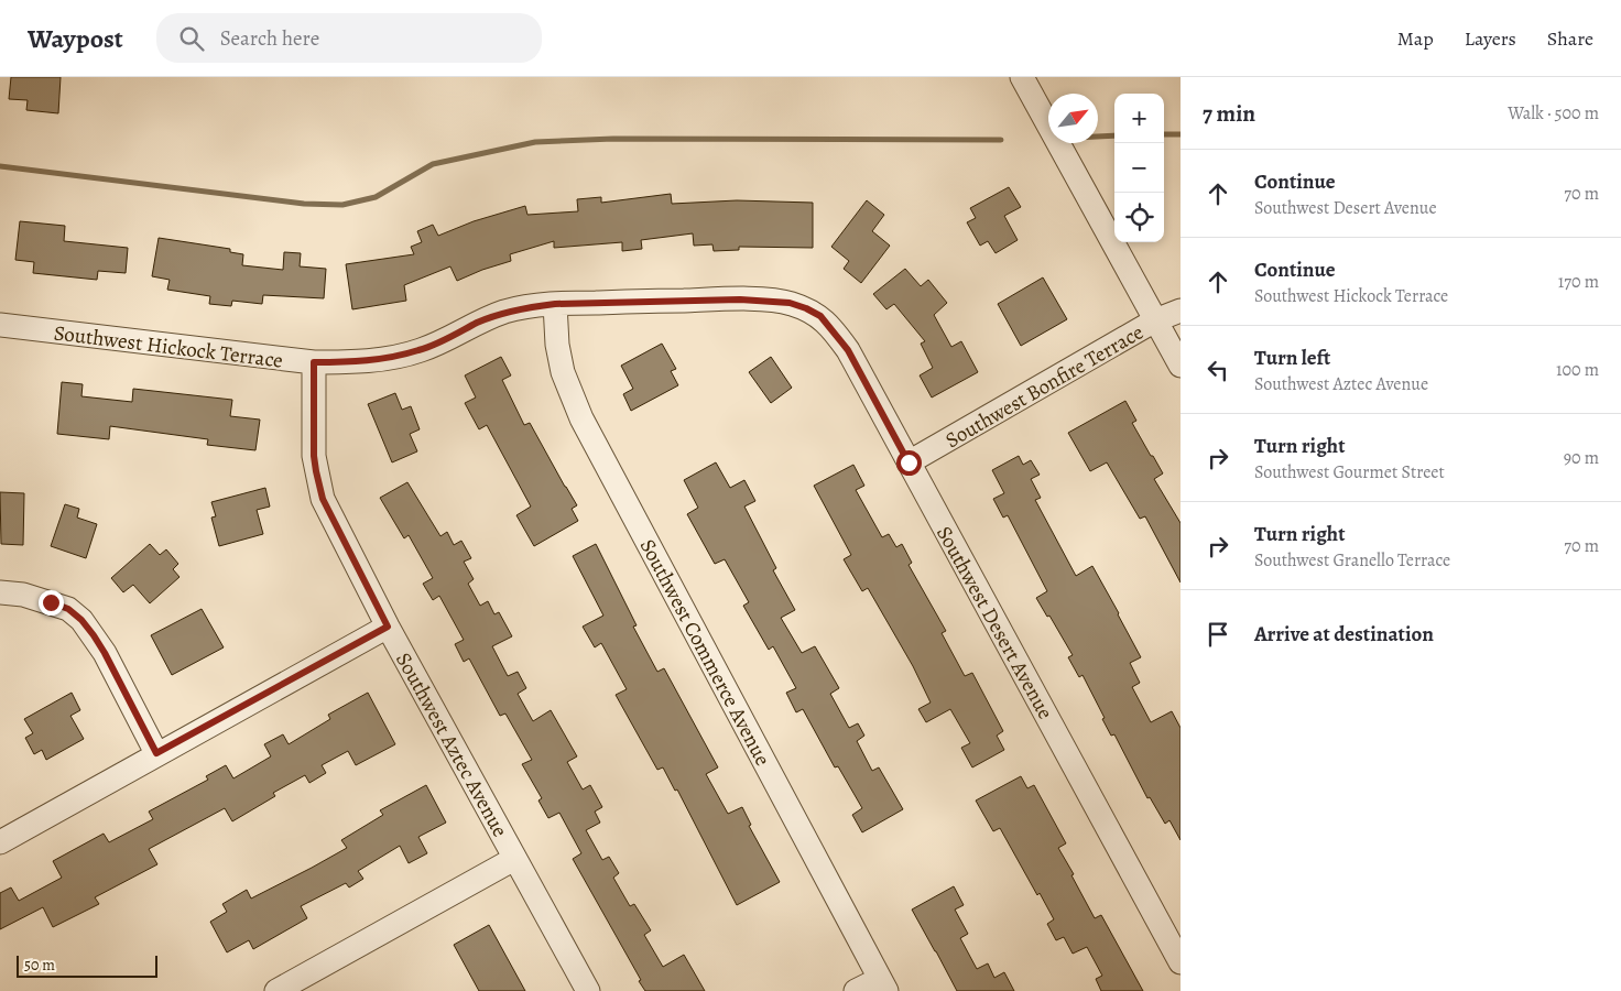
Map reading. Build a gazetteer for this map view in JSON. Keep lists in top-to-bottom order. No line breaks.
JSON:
{"streets":{"street":["Southwest Hickock Terrace","Southwest Bonfire Terrace","Southwest Desert Avenue","Southwest Commerce Avenue","Southwest Aztec Avenue"]},"crossings":[["Southwest Hickock Terrace","Southwest Desert Avenue"],["Southwest Hickock Terrace","Southwest Commerce Avenue"],["Southwest Hickock Terrace","Southwest Aztec Avenue"],["Southwest Bonfire Terrace","Southwest Desert Avenue"]],"scale_bar":"50 m","north":"top right","page":{"header":"Waypost","search":"Search here","nav":["Map","Layers","Share"],"heading":["7 min","Walk · 500 m"],"map_buttons":["+","−"],"list":[["Continue","Southwest Desert Avenue","70 m"],["Continue","Southwest Hickock Terrace","170 m"],["Turn left","Southwest Aztec Avenue","100 m"],["Turn right","Southwest Gourmet Street","90 m"],["Turn right","Southwest Granello Terrace","70 m"],"Arrive at destination"],"scale":"50 m"}}
